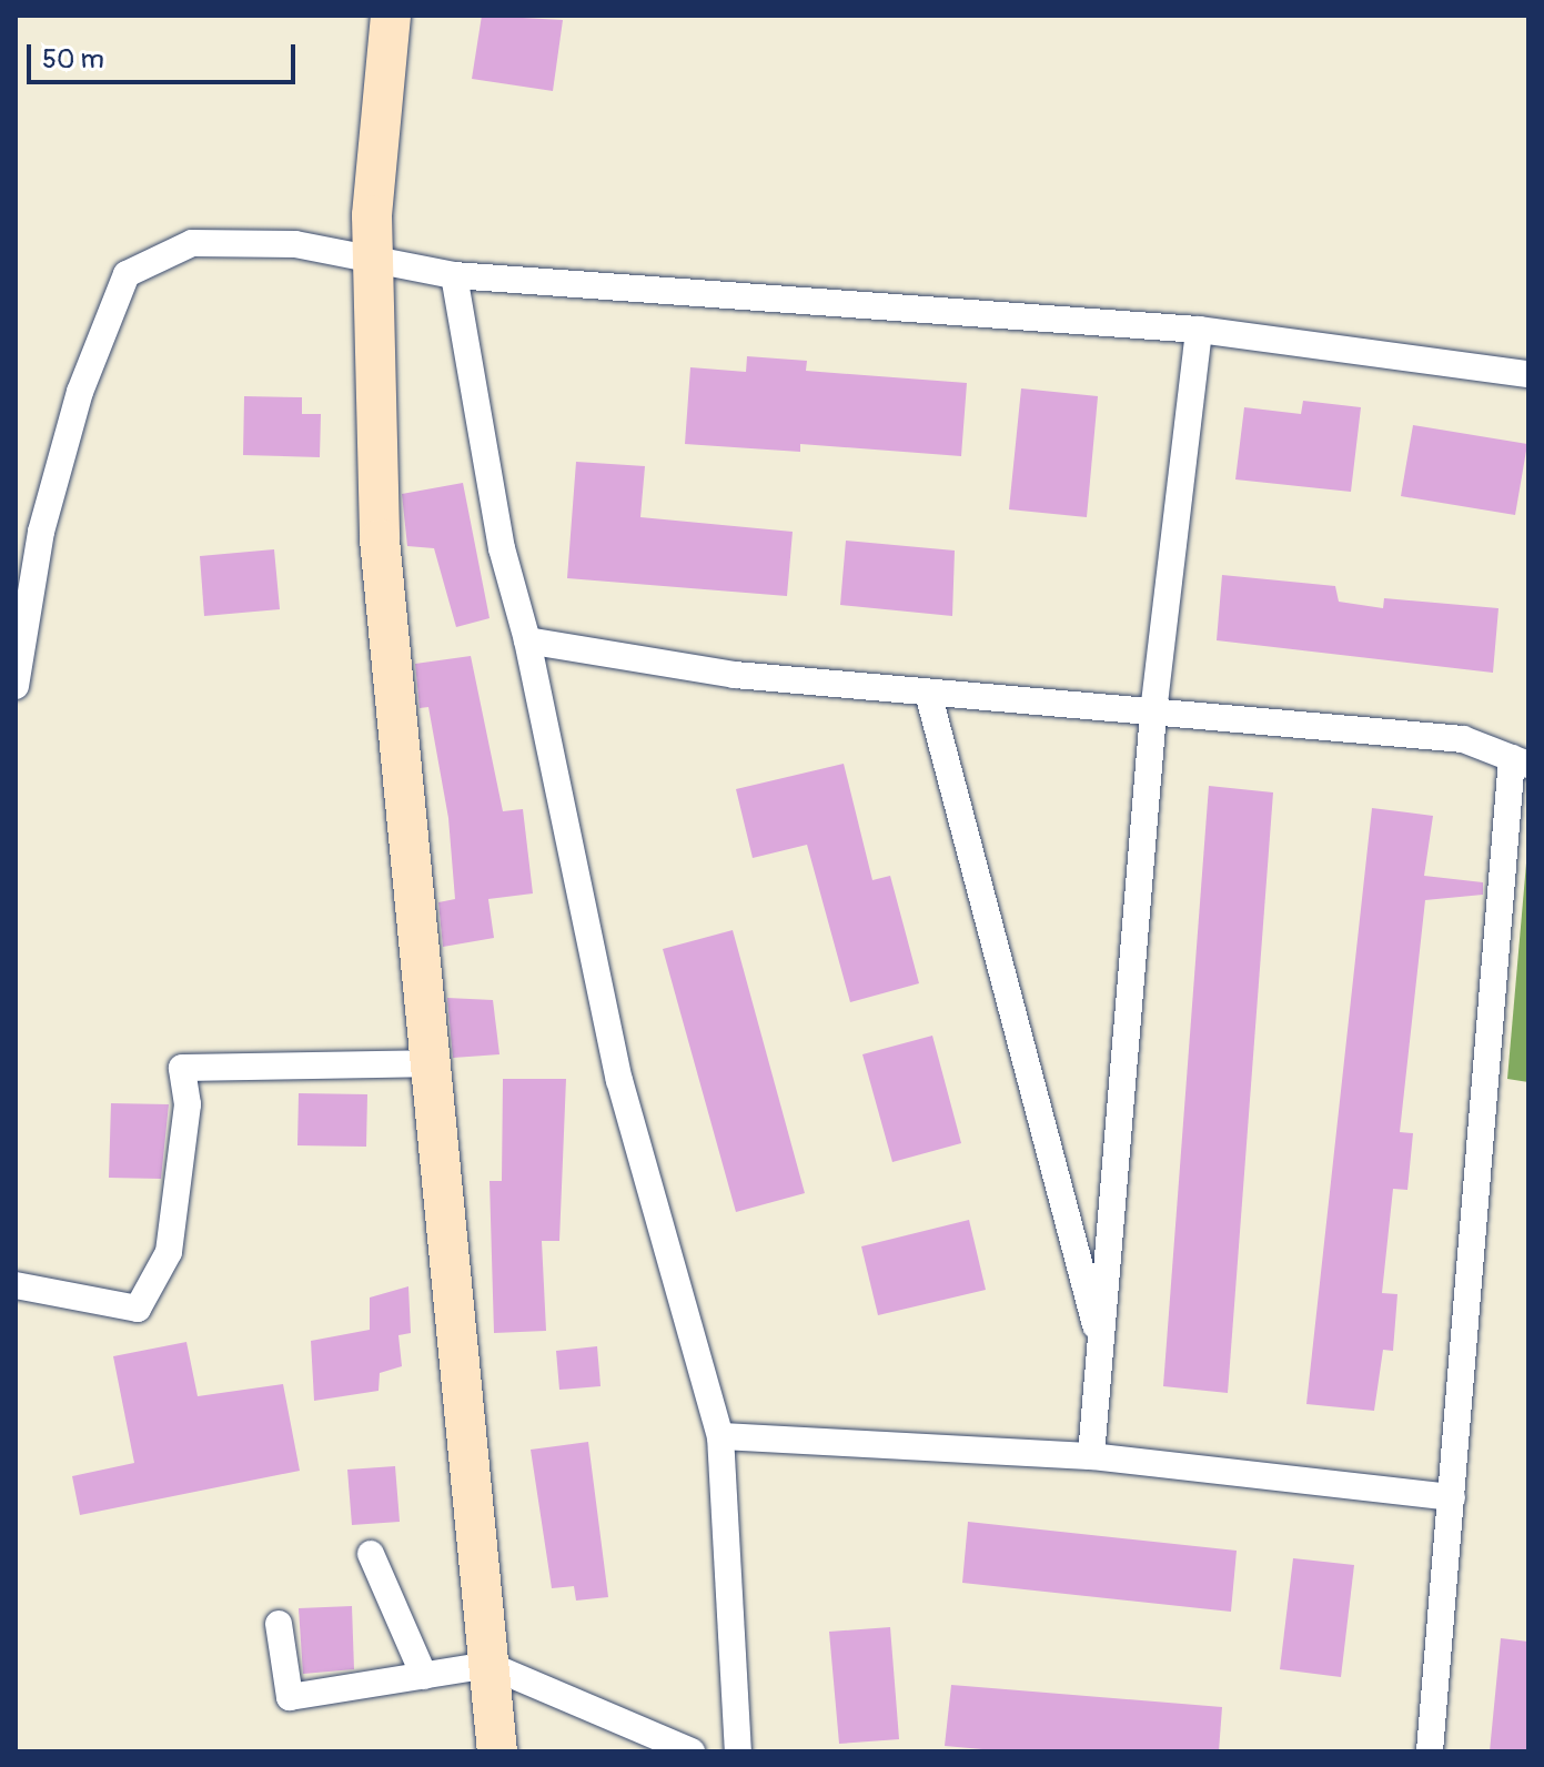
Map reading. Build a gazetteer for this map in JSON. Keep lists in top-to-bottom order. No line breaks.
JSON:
{"scale_bar":"50 m"}
